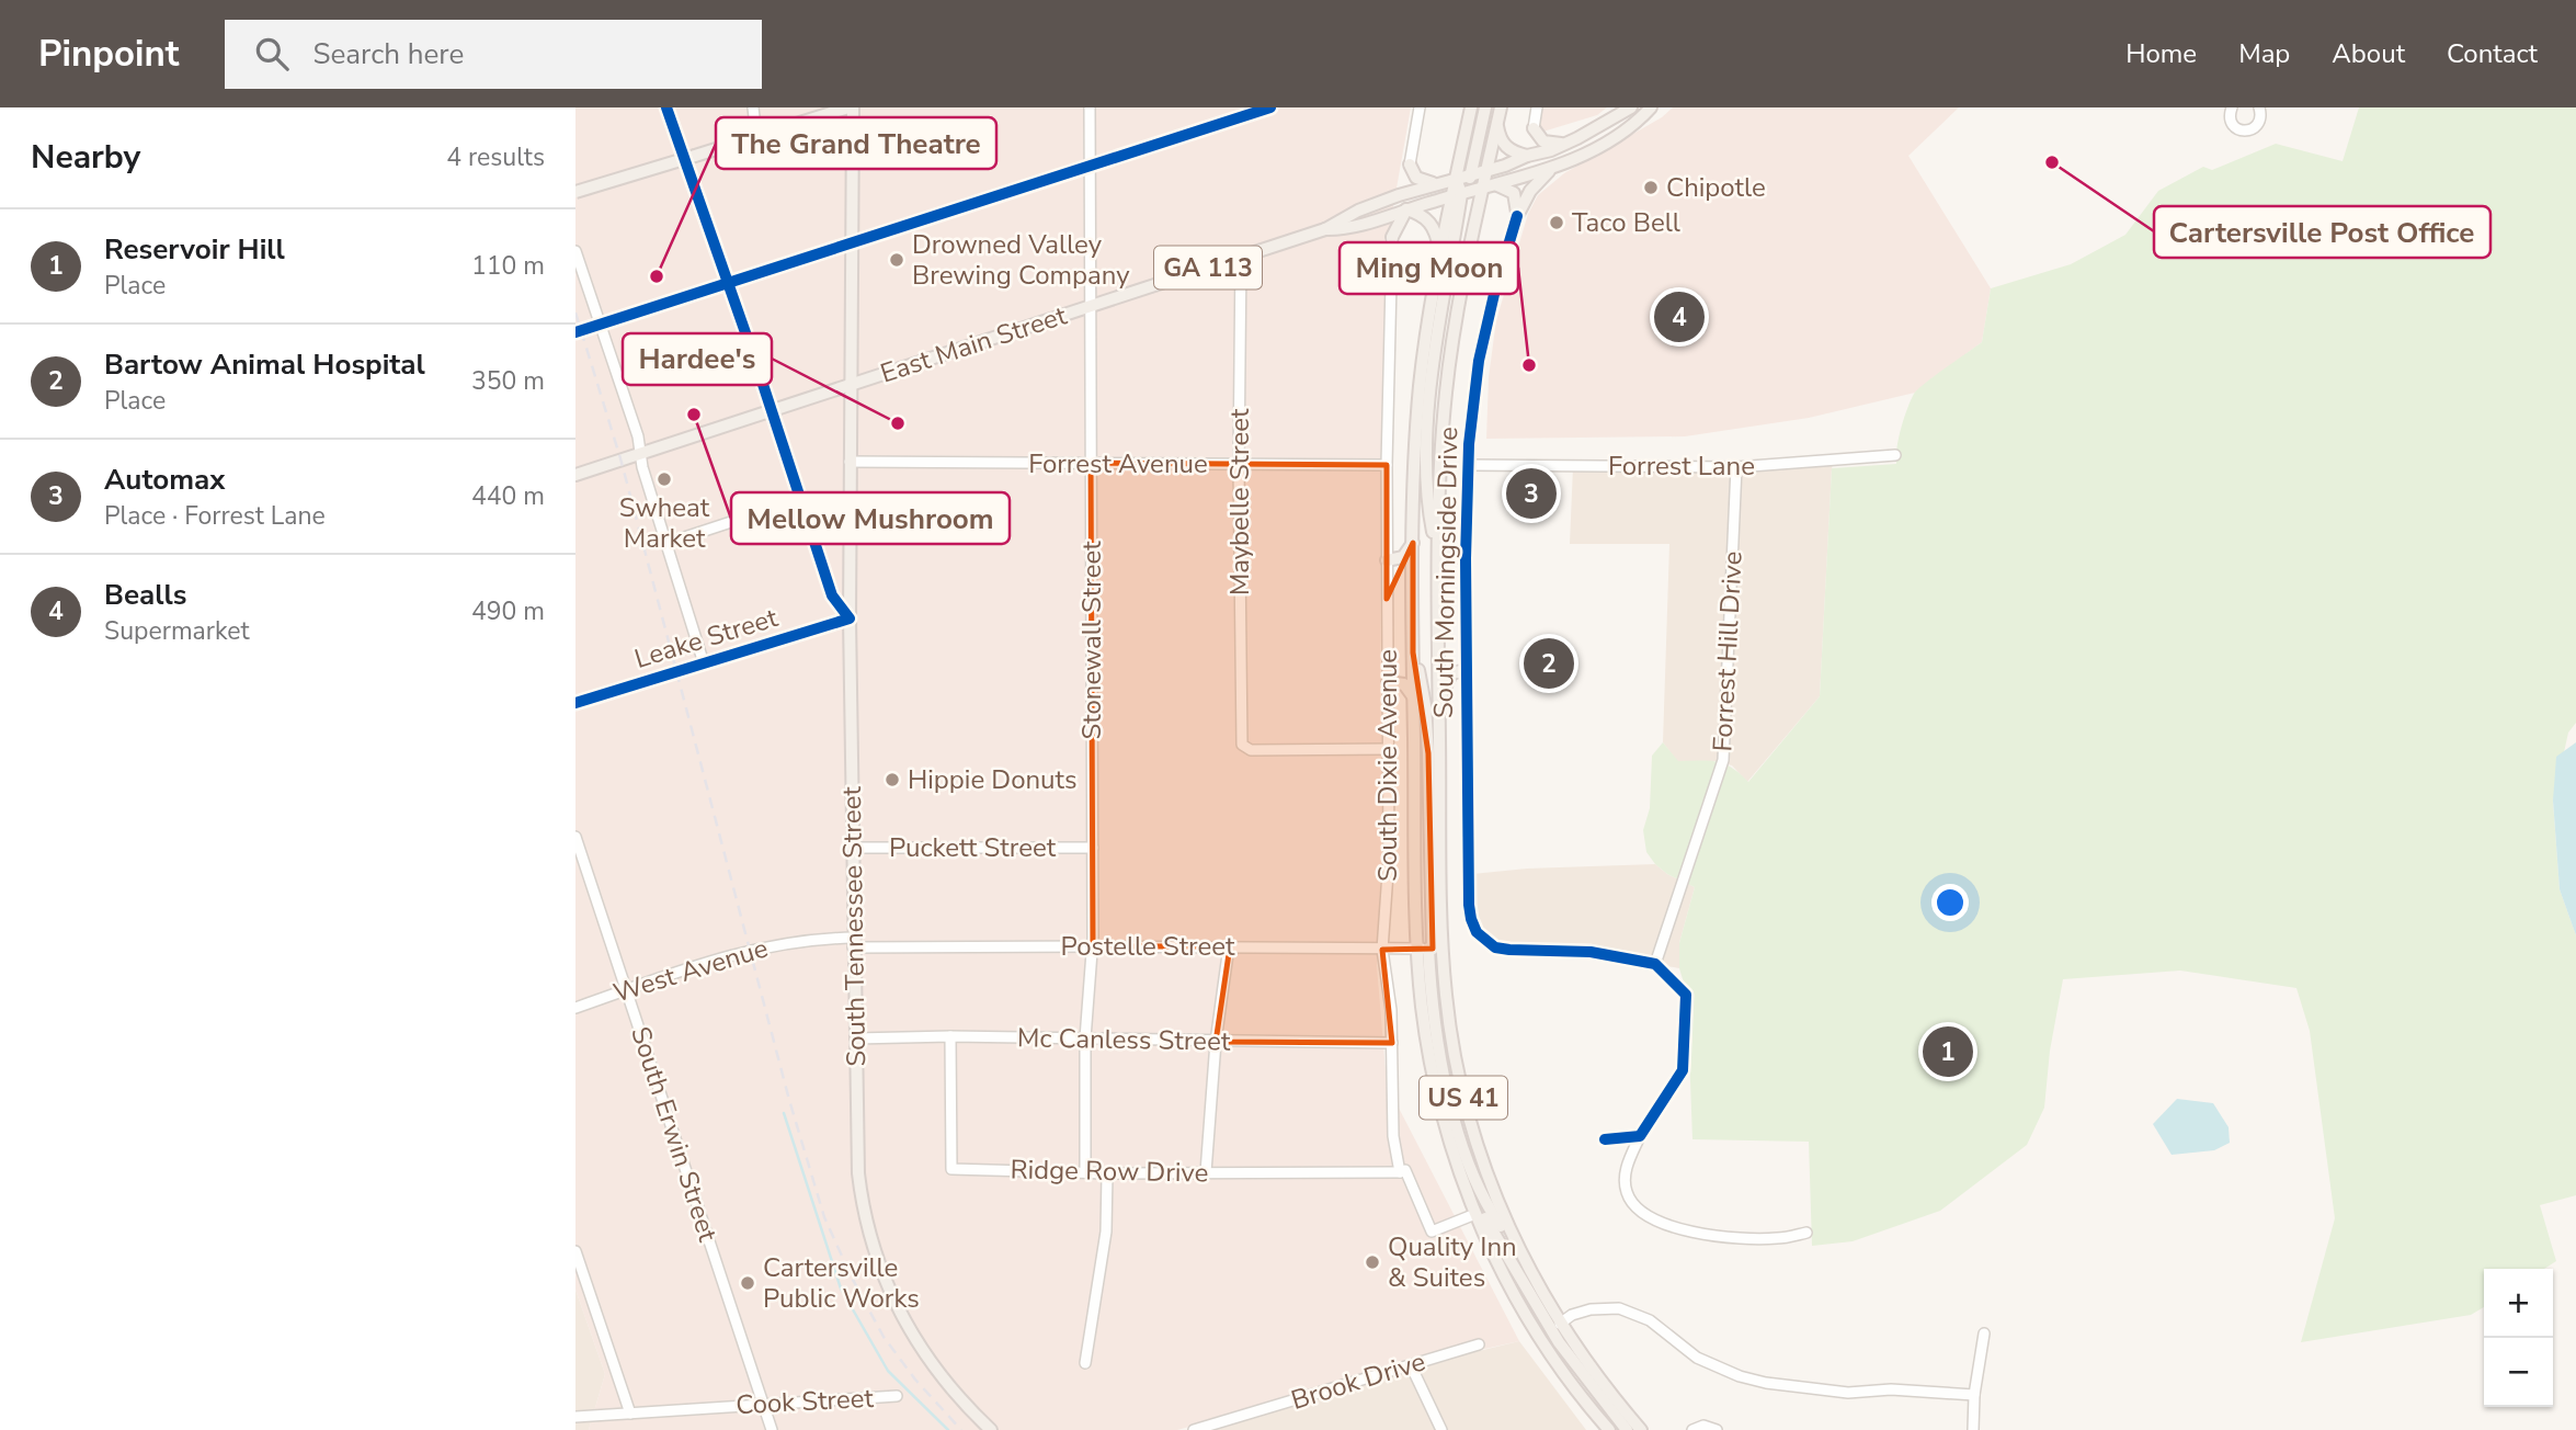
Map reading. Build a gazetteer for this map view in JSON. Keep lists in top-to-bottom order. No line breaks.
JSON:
{"streets":{"main road":["GA 113","East Main Street","South Tennessee Street","US 41"],"street":["Forrest Avenue","Forrest Lane","Maybelle Street","South Morningside Drive","Leake Street","Stonewall Street","Forrest Hill Drive","South Dixie Avenue","Puckett Street","Postelle Street","West Avenue","Mc Canless Street","South Erwin Street","Ridge Row Drive","Brook Drive","Cook Street"]},"crossings":[["East Main Street","Maybelle Street"],["East Main Street","Stonewall Street"],["East Main Street","South Tennessee Street"],["East Main Street","US 41"],["Forrest Avenue","Maybelle Street"],["Forrest Avenue","Stonewall Street"],["Forrest Avenue","South Dixie Avenue"],["Forrest Avenue","South Tennessee Street"],["Forrest Lane","South Morningside Drive"],["Forrest Lane","Forrest Hill Drive"],["Maybelle Street","South Dixie Avenue"],["South Morningside Drive","Forrest Hill Drive"],["Leake Street","South Tennessee Street"],["Stonewall Street","Puckett Street"],["Stonewall Street","Postelle Street"],["Stonewall Street","Mc Canless Street"],["Stonewall Street","Ridge Row Drive"],["South Dixie Avenue","Postelle Street"],["South Dixie Avenue","Mc Canless Street"],["South Dixie Avenue","US 41"],["South Dixie Avenue","Ridge Row Drive"],["Puckett Street","South Tennessee Street"],["South Tennessee Street","Postelle Street"],["South Tennessee Street","West Avenue"],["South Tennessee Street","Mc Canless Street"],["Postelle Street","West Avenue"],["Postelle Street","US 41"],["West Avenue","South Erwin Street"],["Mc Canless Street","Ridge Row Drive"],["South Erwin Street","Cook Street"]],"places":["Cartersville Post Office","Chipotle","Taco Bell","Drowned Valley Brewing Company","The Grand Theatre","Ming Moon","Mellow Mushroom","Hardee's","Swheat Market","Hippie Donuts","Quality Inn & Suites","Cartersville Public Works"],"page":{"header":"Pinpoint","search":"Search here","nav":["Home","Map","About","Contact"],"heading":["Nearby","4 results"],"list":[{"mark":"1","name":"Reservoir Hill","note":"Place","value":"110 m"},{"mark":"2","name":"Bartow Animal Hospital","note":"Place","value":"350 m"},{"mark":"3","name":"Automax","note":"Place · Forrest Lane","value":"440 m"},{"mark":"4","name":"Bealls","note":"Supermarket","value":"490 m"}],"pins":["4","3","2","1"],"map_buttons":["+","−"]}}
